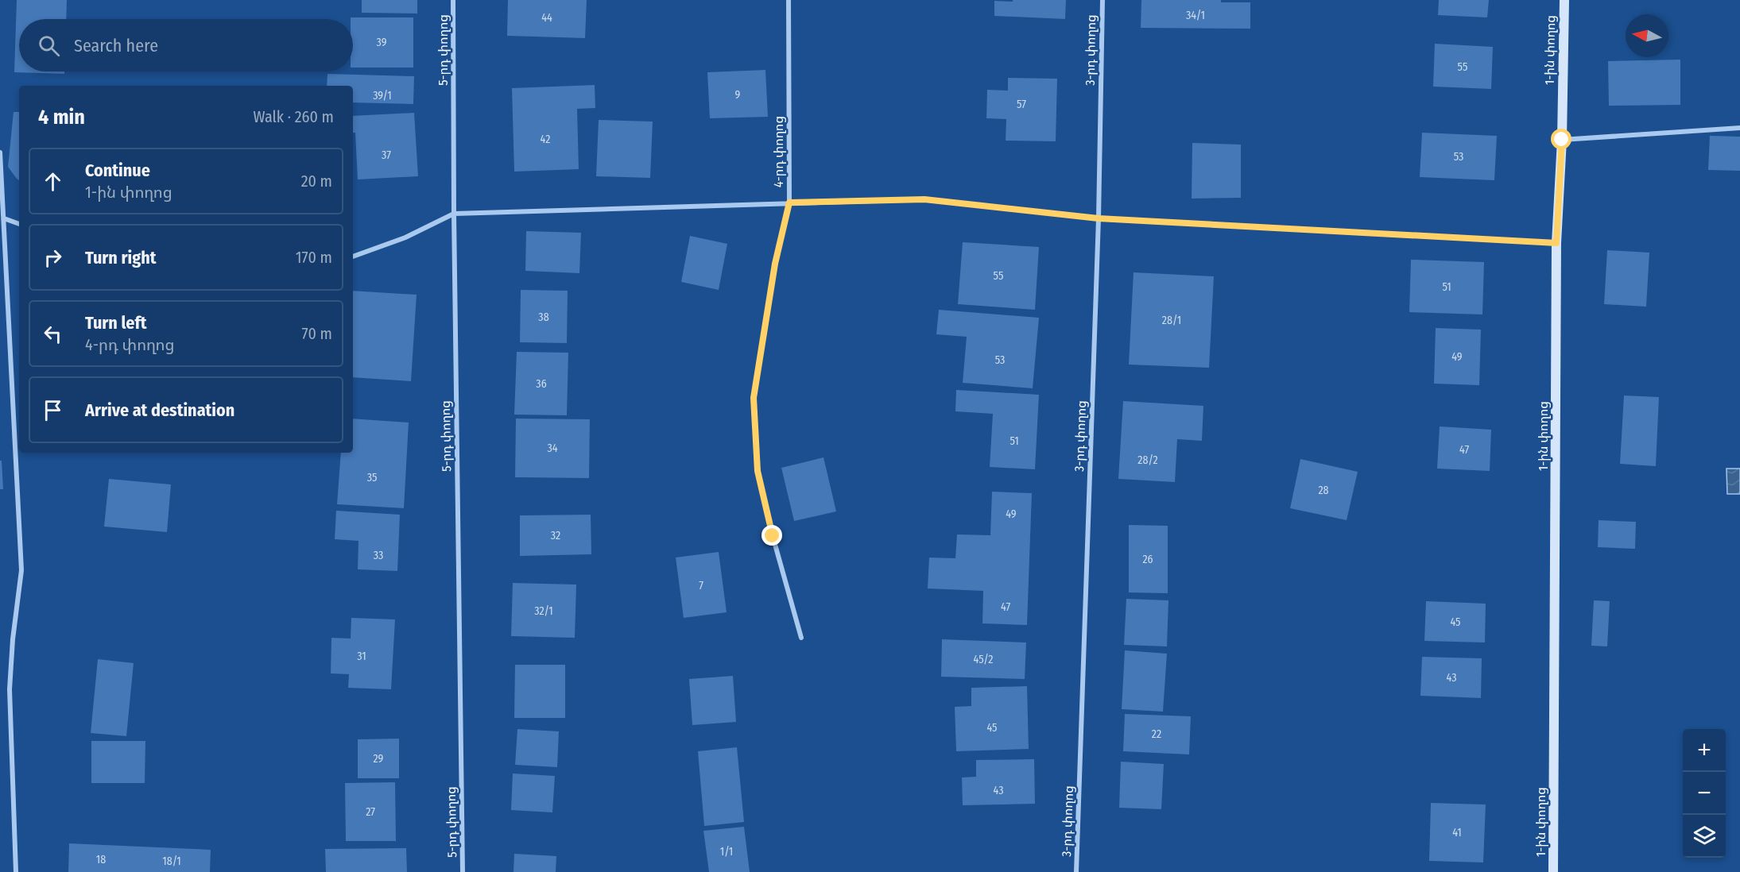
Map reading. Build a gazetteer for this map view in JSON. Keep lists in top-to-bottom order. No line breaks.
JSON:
{"streets":{"main road":["1-ին փողոց"],"street":["5-րդ փողոց","3-րդ փողոց","4-րդ փողոց"]},"house_numbers":["34/1","44","39","55","9","39/1","57","42","37","53","55","51","38","28/1","49","53","36","51","34","47","28/2","35","28","49","32","33","26","7","47","32/1","45","31","45/2","43","45","22","29","43","27","41","1/1","18","18/1"],"north":"left","page":{"search":"Search here","heading":["4 min","Walk · 260 m"],"list":[["Continue","1-ին փողոց","20 m"],["Turn right","170 m"],["Turn left","4-րդ փողոց","70 m"],"Arrive at destination"],"map_buttons":["+","−"]}}
